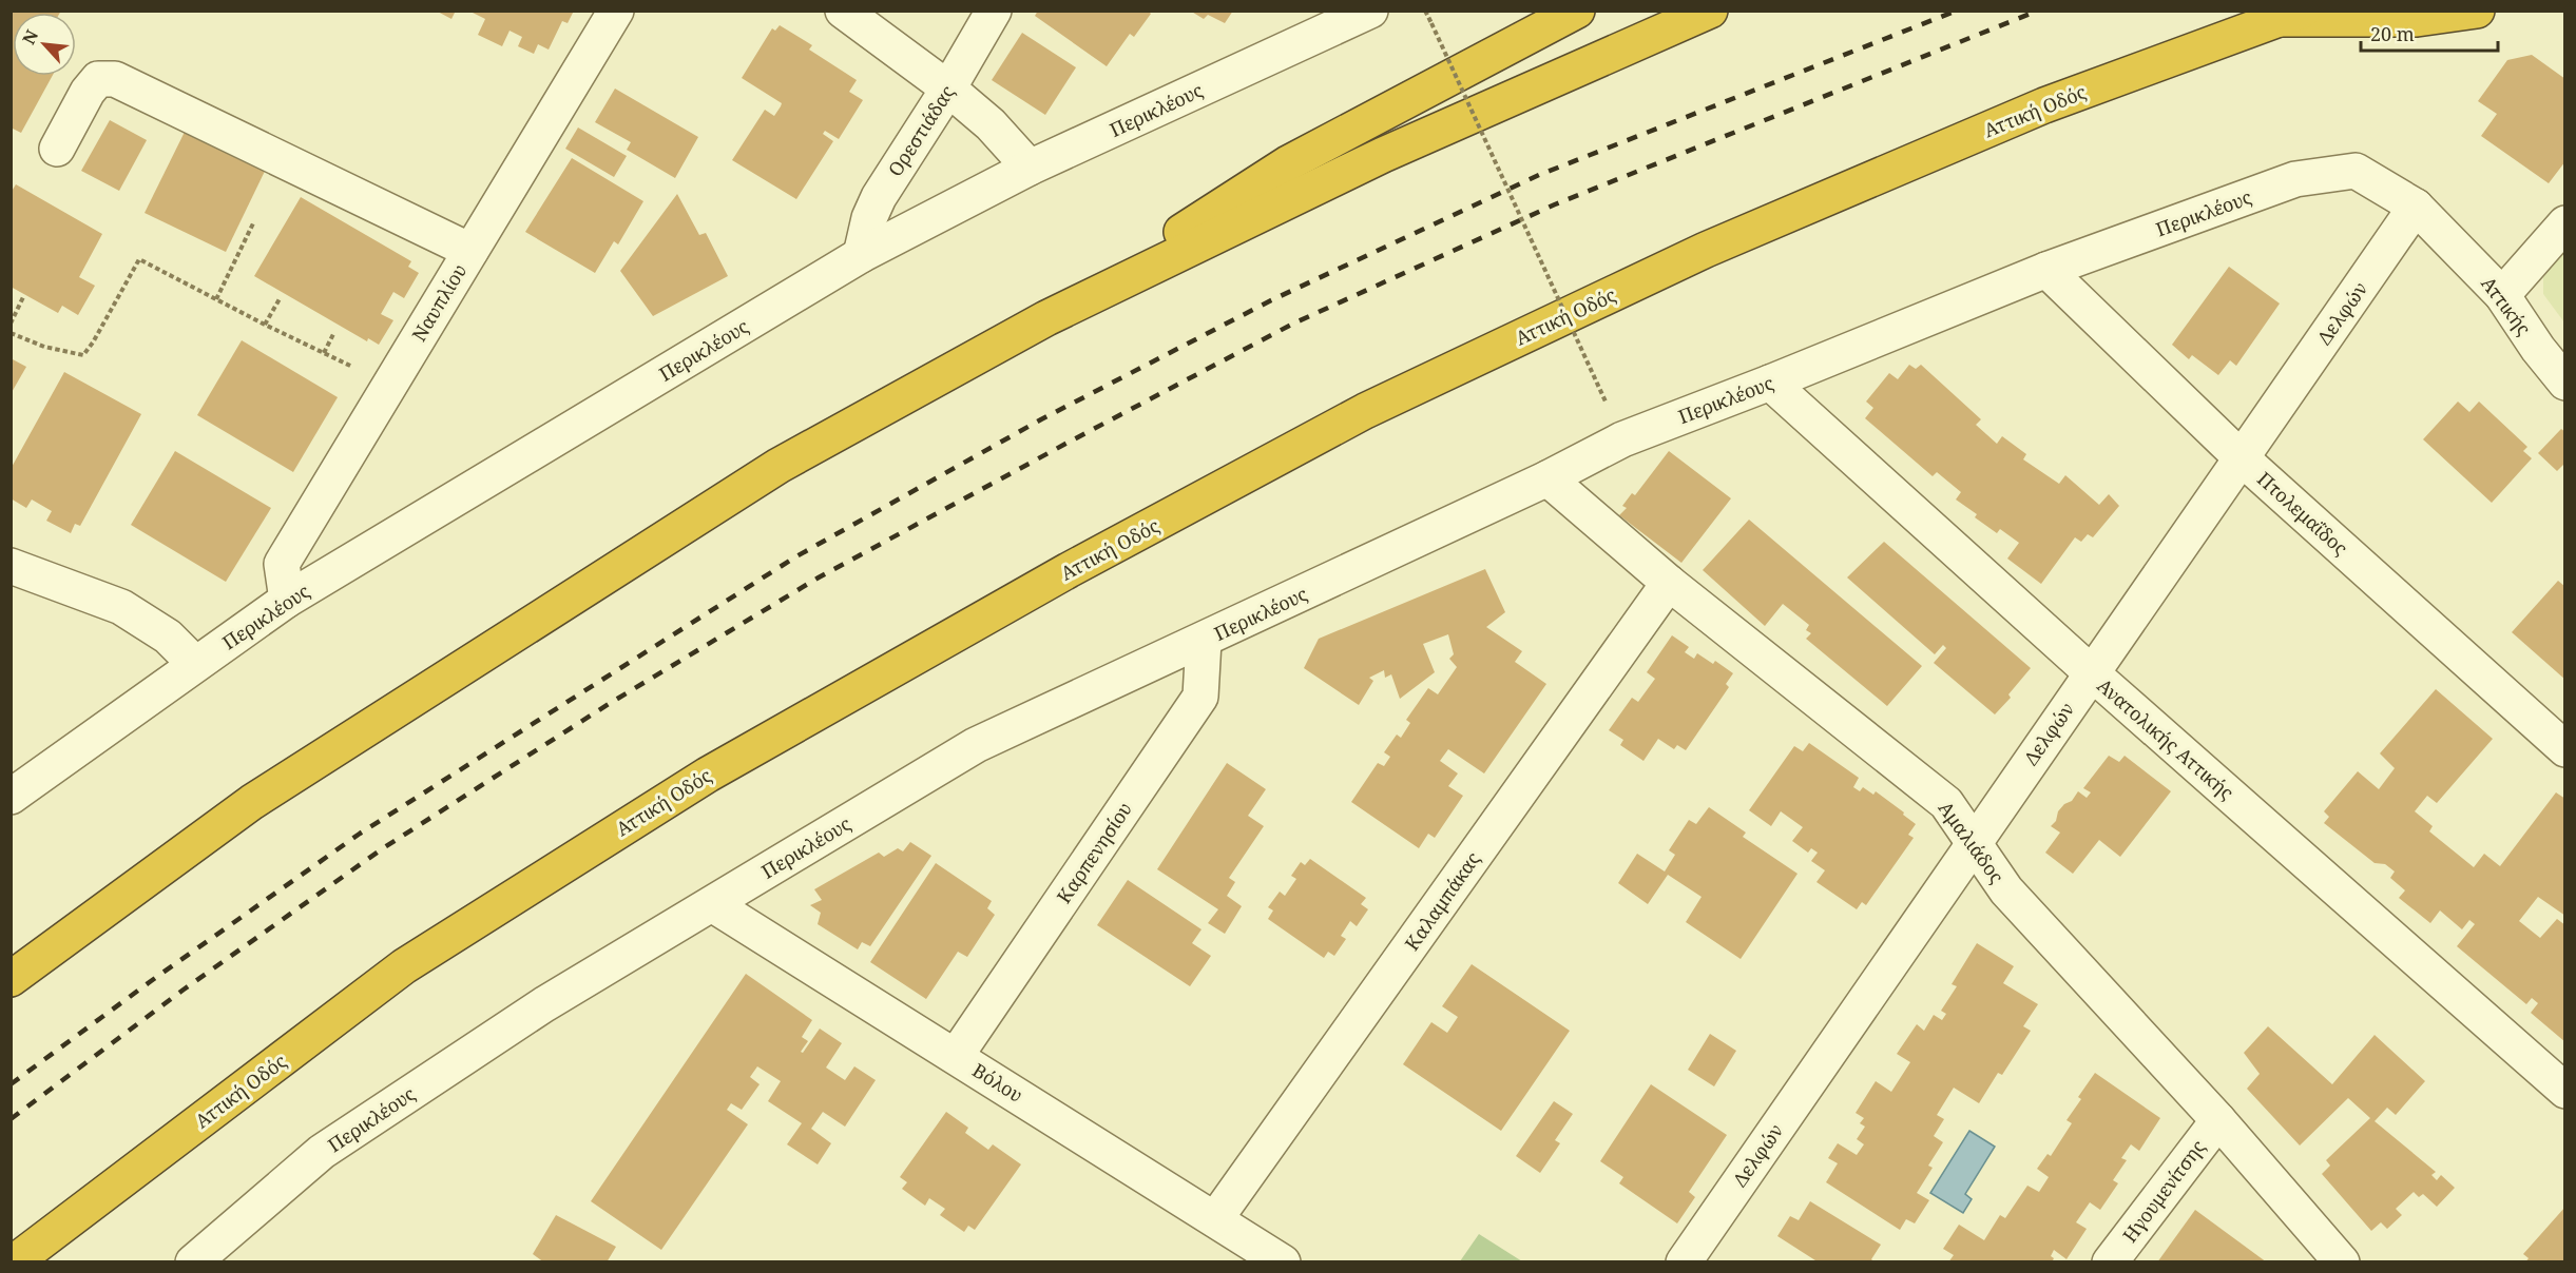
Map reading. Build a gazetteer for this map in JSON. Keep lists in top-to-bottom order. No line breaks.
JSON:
{"streets":{"highway":["Αττική Οδός"],"street":["Περικλέους","Ορεστιάδας","Ναυπλίου","Αττικής","Δελφών","Πτολεμαΐδος","Ανατολικής Αττικής","Αμαλιάδος","Καρπενησίου","Καλαμπάκας","Βόλου","Ηγουμενίτσης"]},"crossings":[["Περικλέους","Ορεστιάδας"],["Περικλέους","Ναυπλίου"],["Περικλέους","Αττικής"],["Περικλέους","Δελφών"],["Περικλέους","Πτολεμαΐδος"],["Περικλέους","Ανατολικής Αττικής"],["Περικλέους","Αμαλιάδος"],["Περικλέους","Καρπενησίου"],["Περικλέους","Βόλου"],["Αττικής","Δελφών"],["Δελφών","Πτολεμαΐδος"],["Δελφών","Ανατολικής Αττικής"],["Δελφών","Αμαλιάδος"],["Αμαλιάδος","Καλαμπάκας"],["Αμαλιάδος","Ηγουμενίτσης"],["Καρπενησίου","Βόλου"],["Καλαμπάκας","Βόλου"]],"scale_bar":"20 m","north":"top left"}
